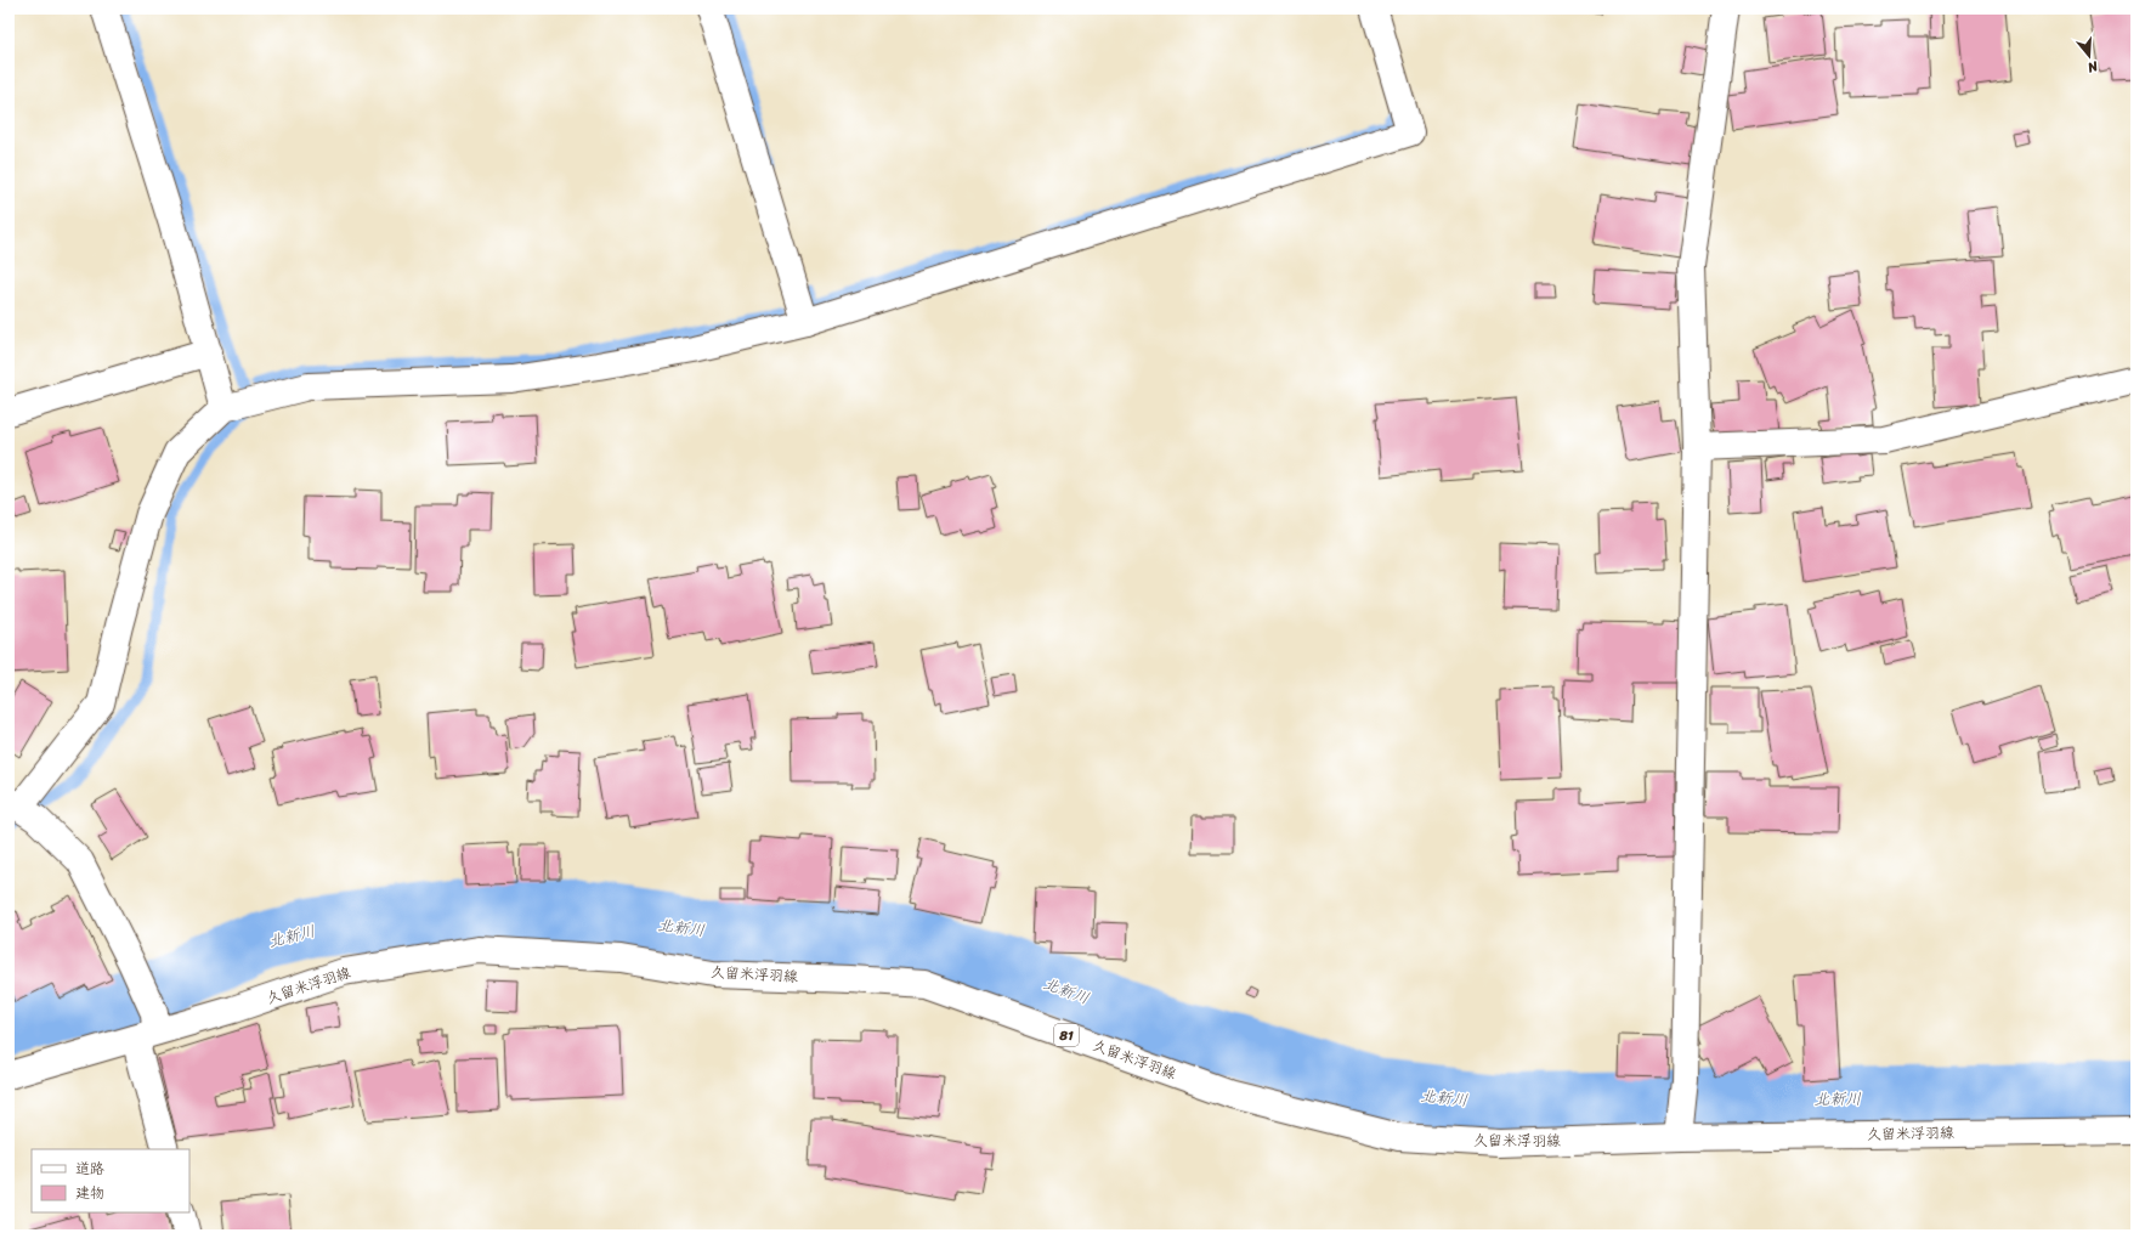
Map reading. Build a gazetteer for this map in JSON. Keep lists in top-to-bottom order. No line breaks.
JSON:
{"streets":{"street":["久留米浮羽線","81"]},"water":["北新川"],"legend":["道路","建物"],"north":"bottom"}
